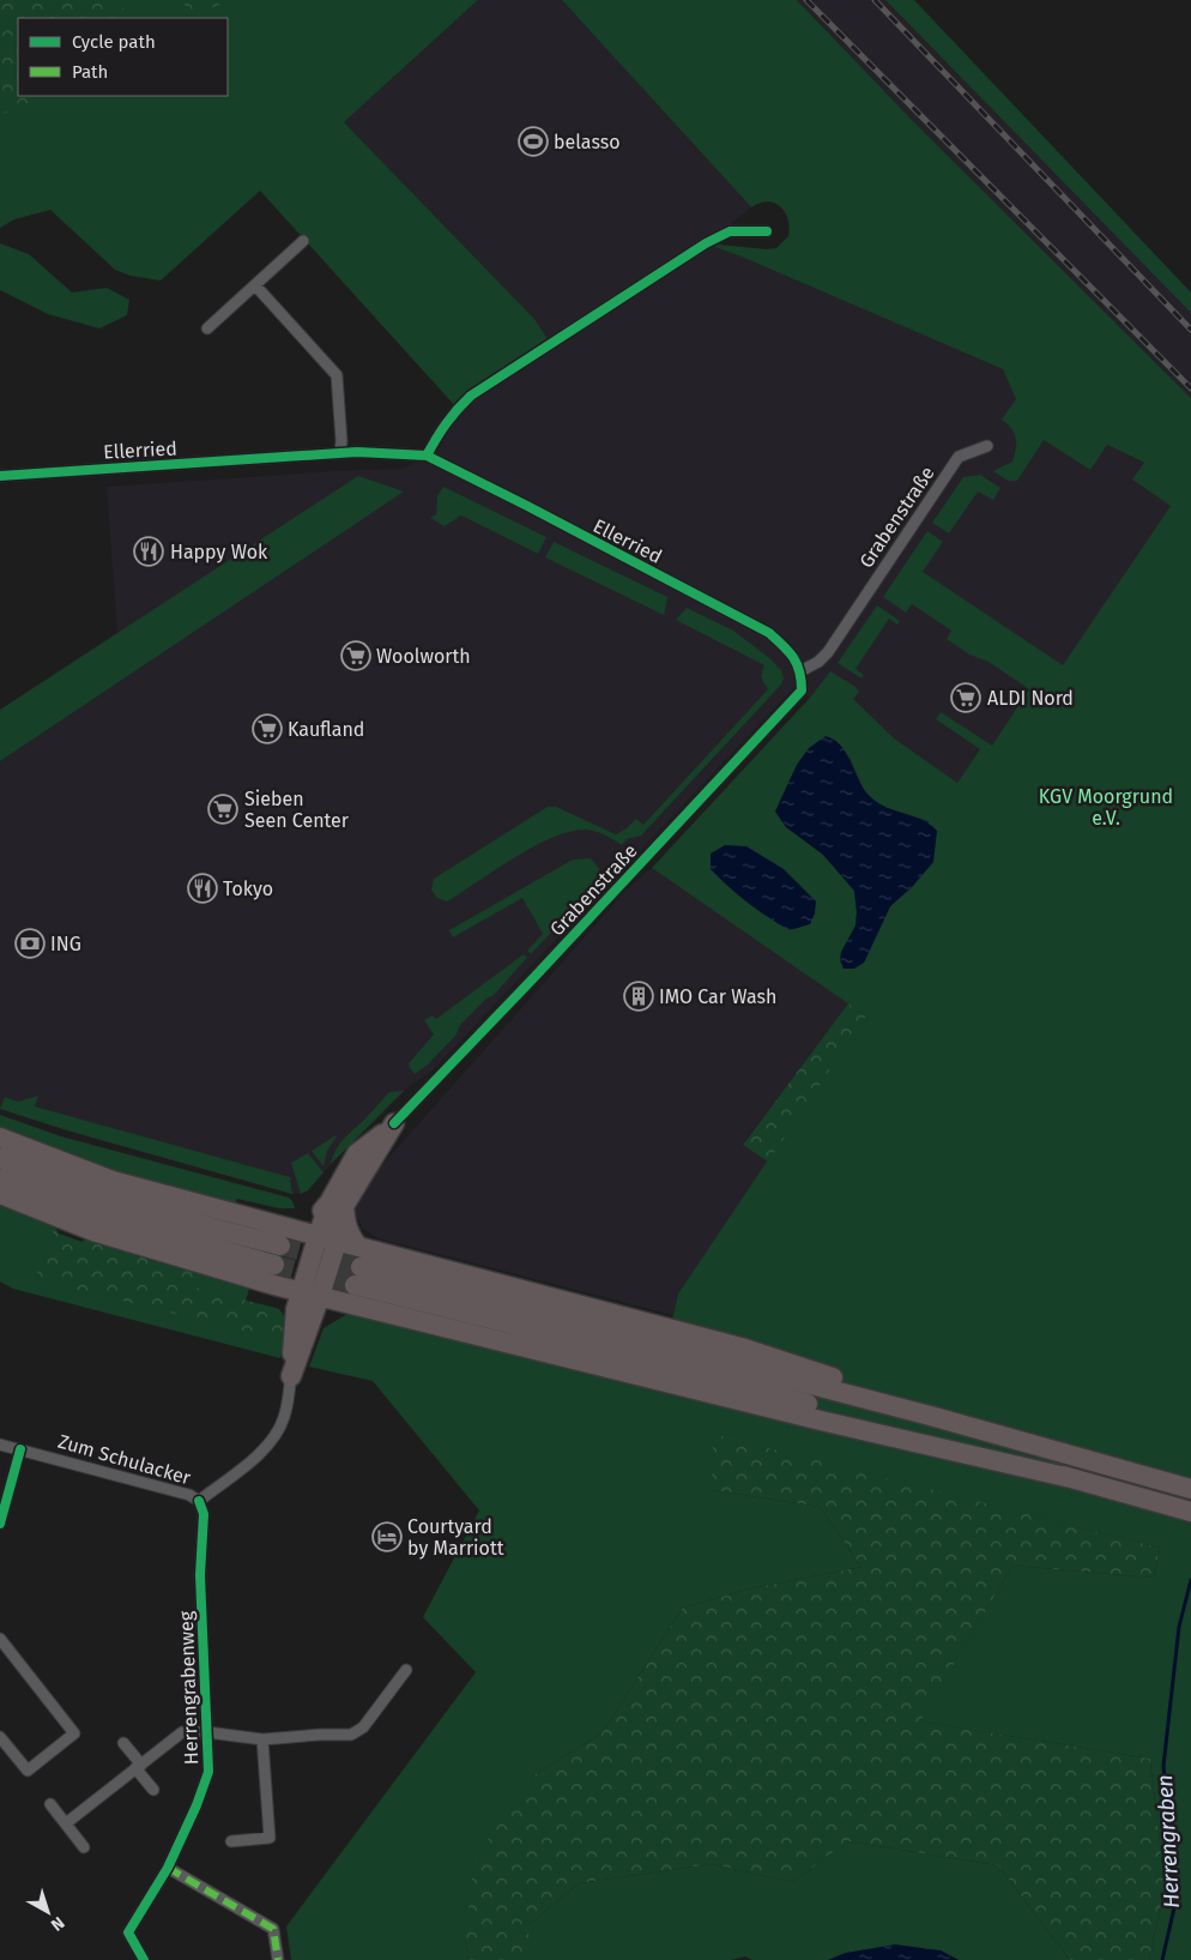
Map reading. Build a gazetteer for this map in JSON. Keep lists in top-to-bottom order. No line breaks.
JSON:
{"streets":{"street":["Ellerried","Grabenstraße","Zum Schulacker","Herrengrabenweg"]},"crossings":[["Ellerried","Grabenstraße"],["Zum Schulacker","Herrengrabenweg"]],"water":["Herrengraben"],"parks":["KGV Moorgrund e.V."],"places":{"sports":["belasso"],"restaurant":["Happy Wok","Tokyo"],"supermarket":["Woolworth","ALDI Nord","Kaufland","Sieben Seen Center"],"bank":["ING"],"building":["IMO Car Wash"],"hotel":["Courtyard by Marriott"]},"legend":["Cycle path","Path"],"north":"bottom right"}
